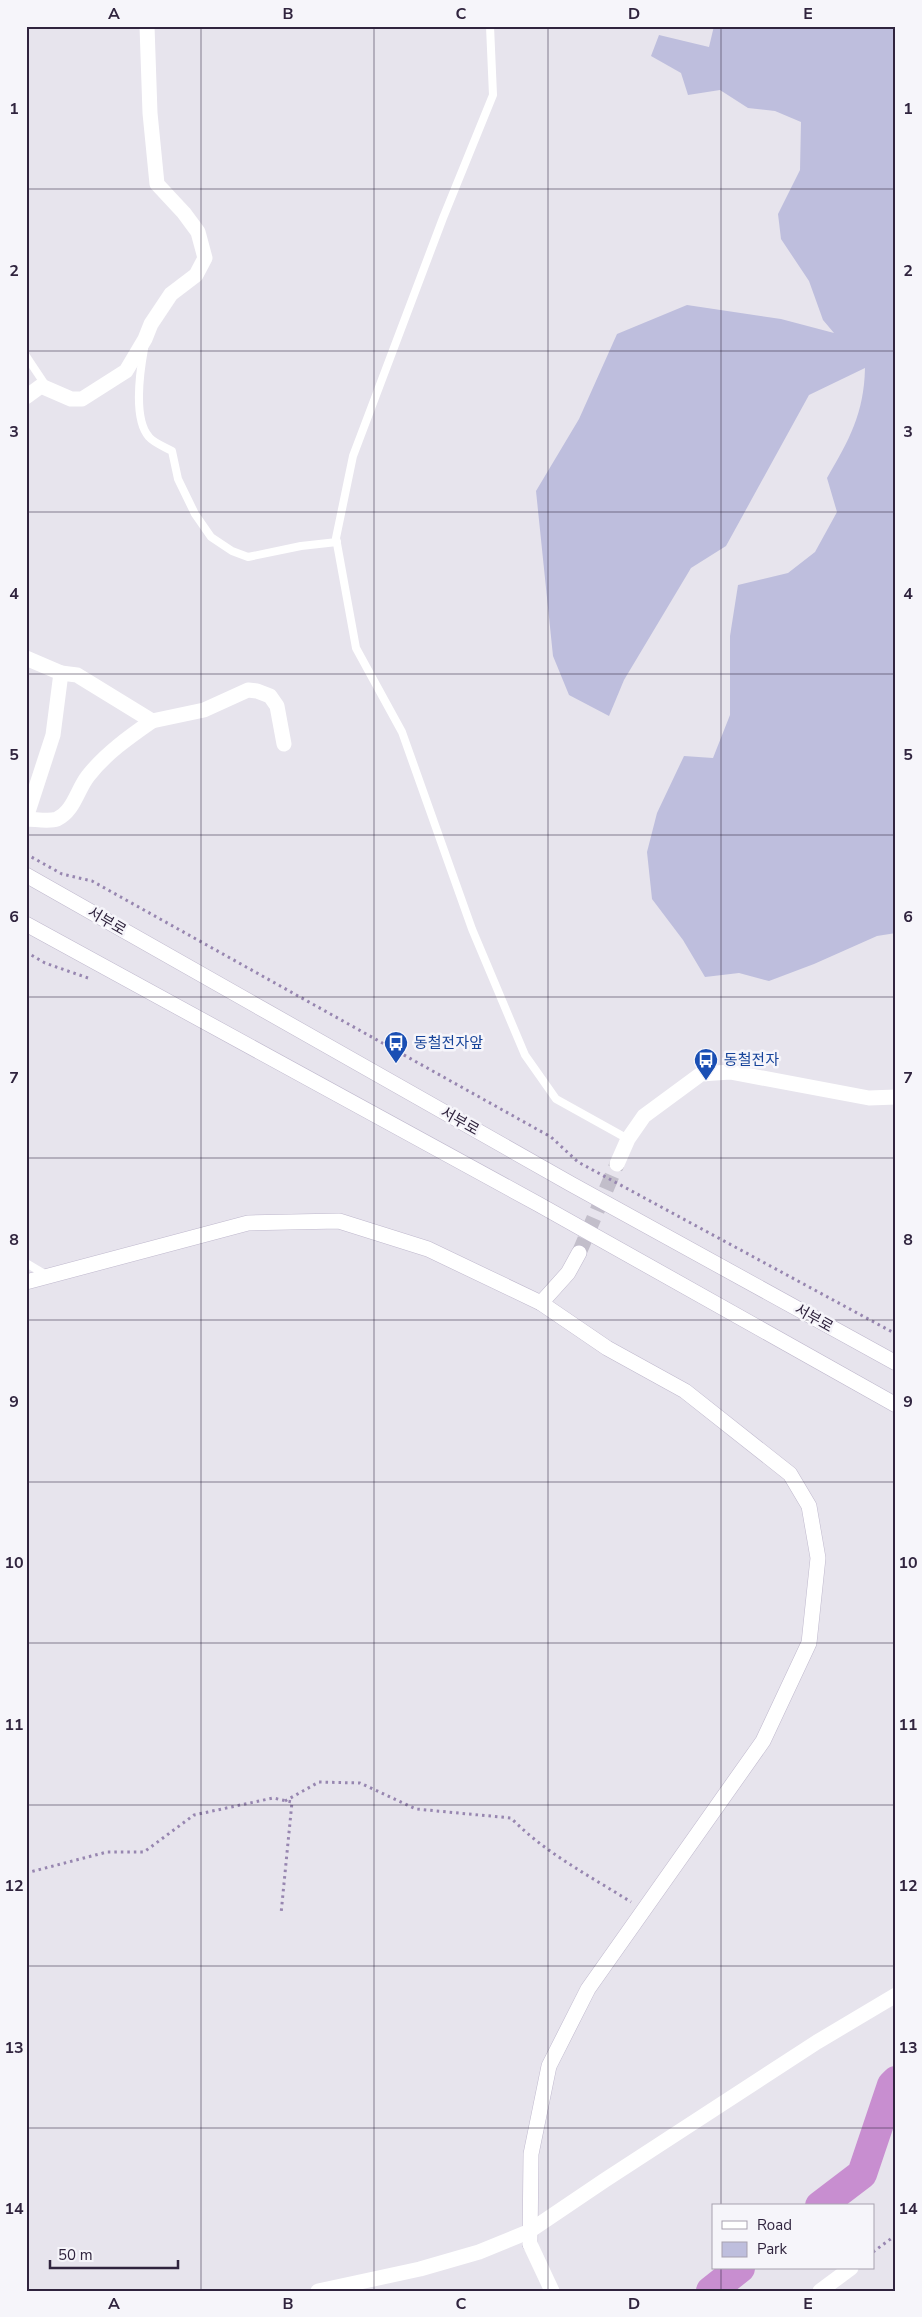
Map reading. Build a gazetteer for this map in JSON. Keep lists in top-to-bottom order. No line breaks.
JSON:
{"streets":{"street":["서부로"]},"places":{"bus stop":["동철전자앞","동철전자"]},"legend":["Road","Park"],"scale_bar":"50 m","grid":{"columns":["A","B","C","D","E"],"rows":["1","2","3","4","5","6","7","8","9","10","11","12","13","14"]}}
